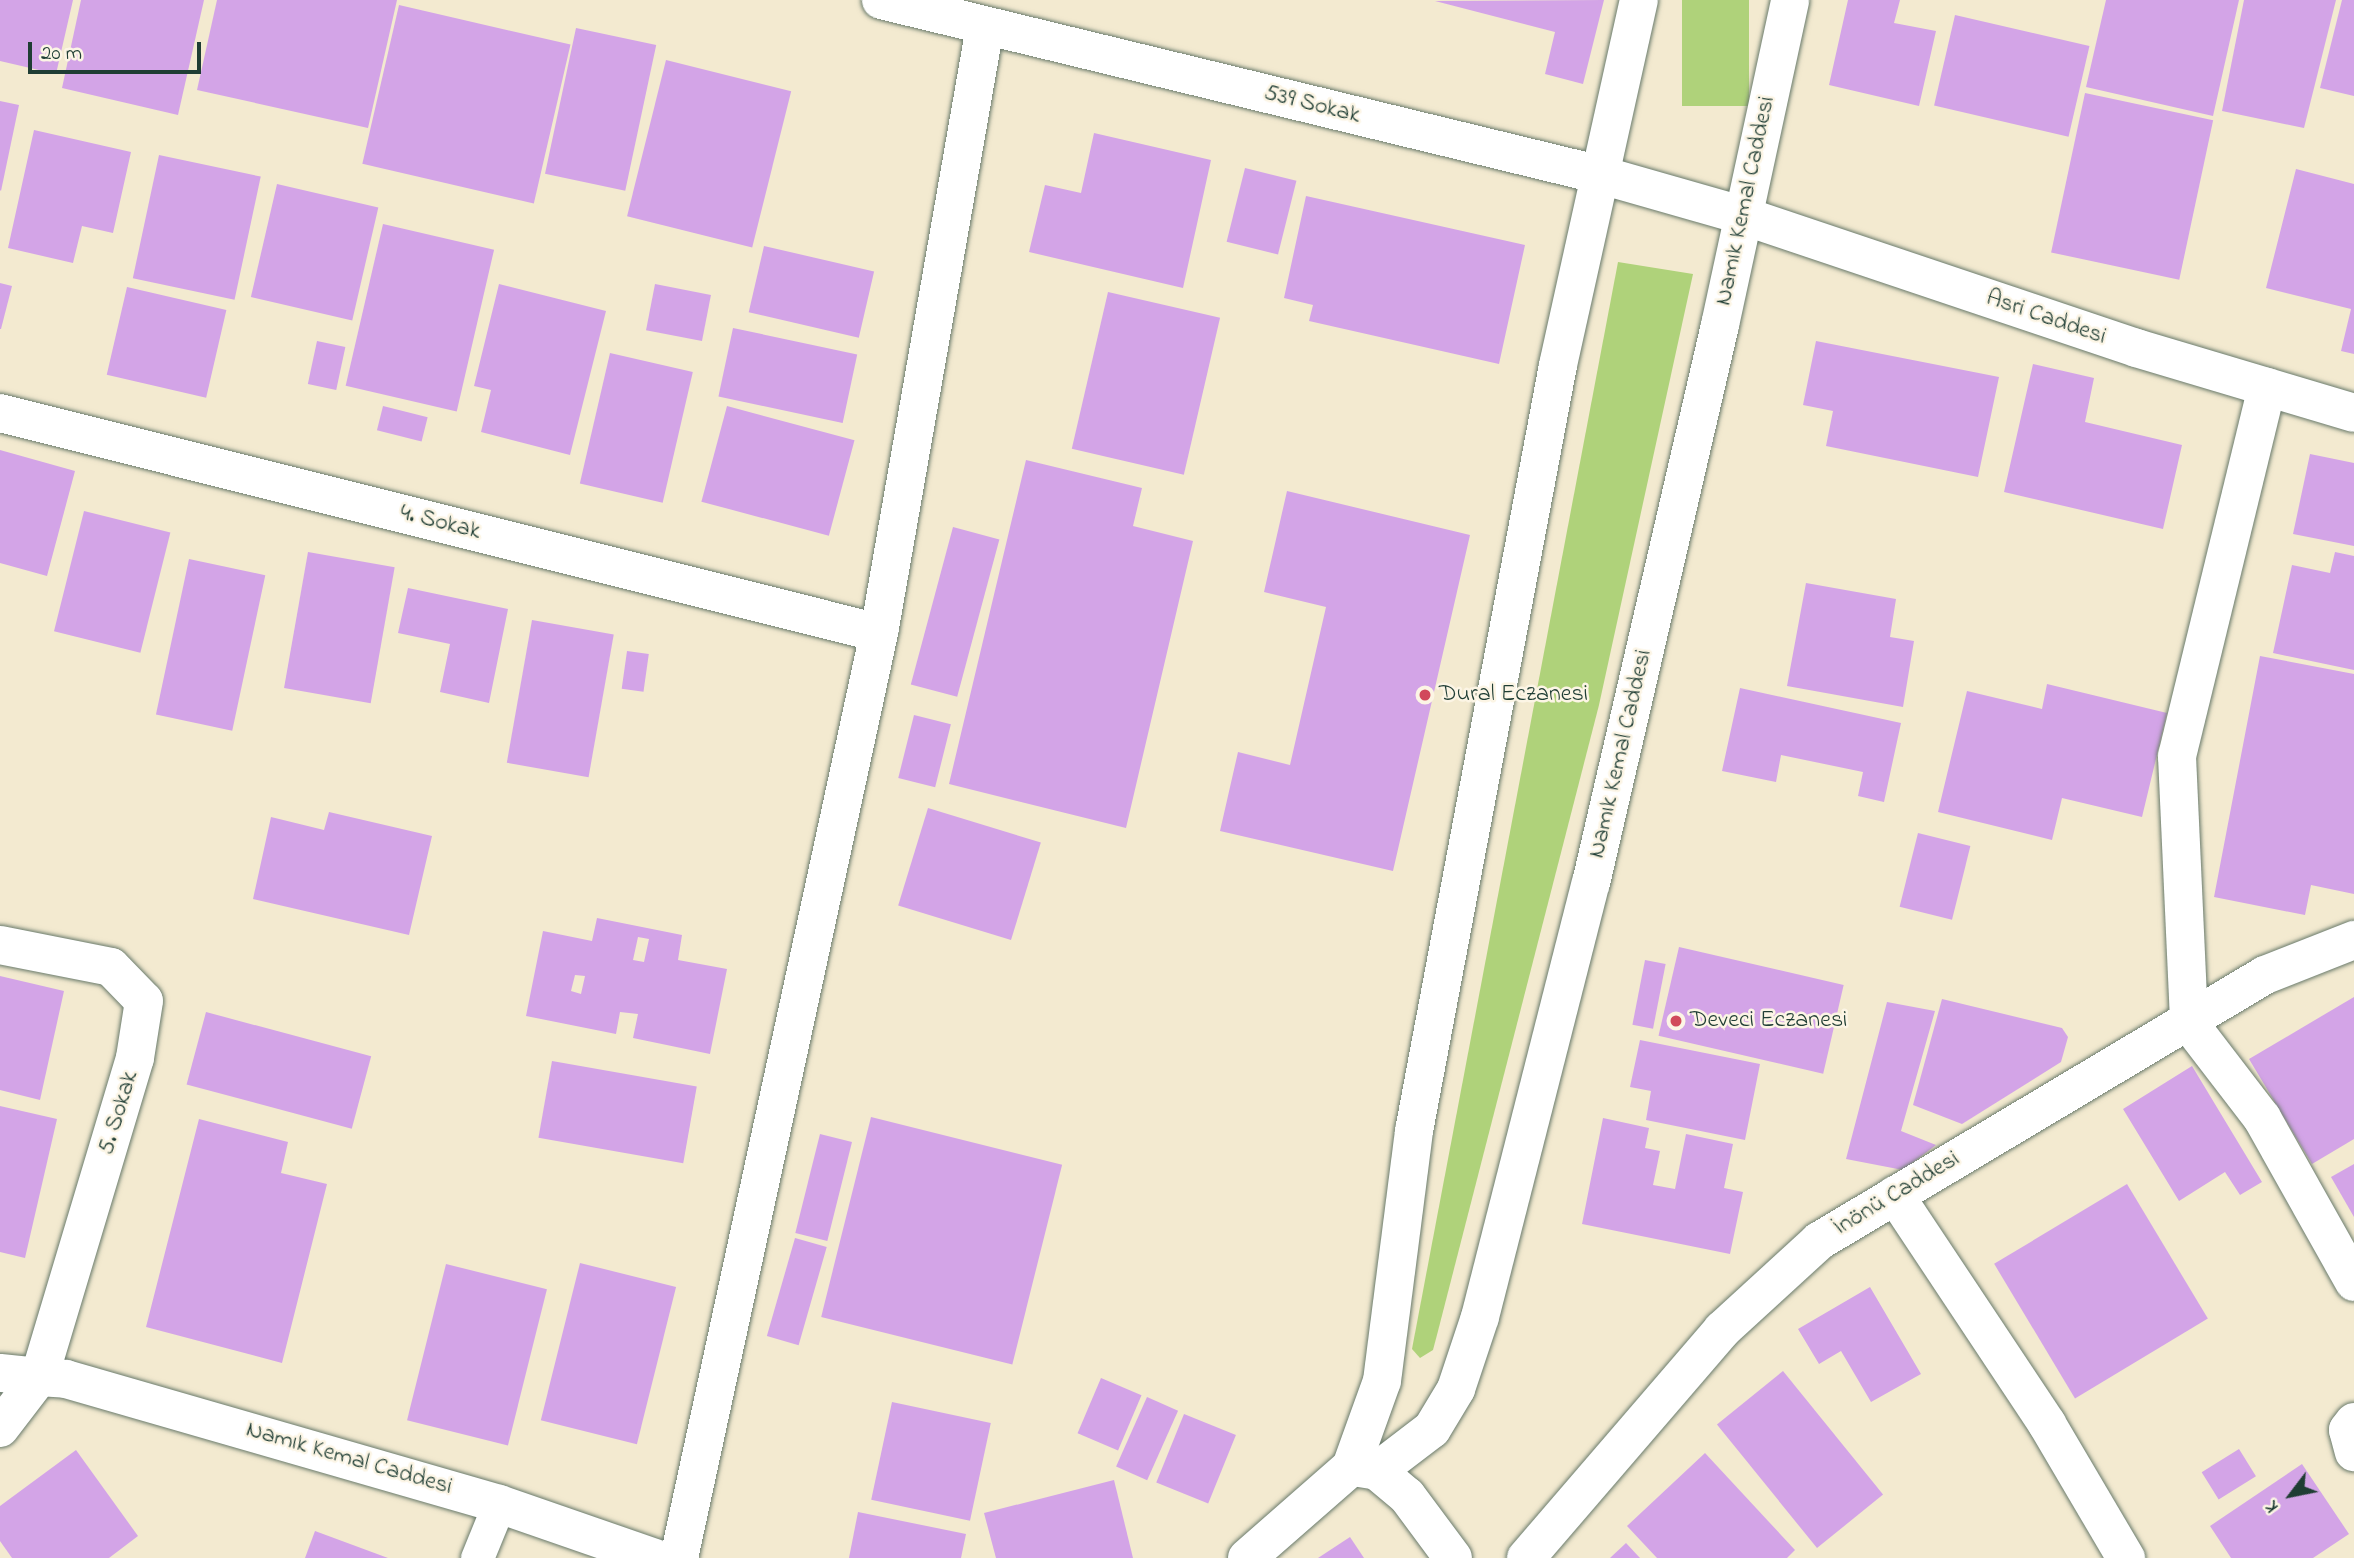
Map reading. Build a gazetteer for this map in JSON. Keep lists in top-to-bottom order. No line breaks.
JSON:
{"streets":{"street":["539 Sokak","Namık Kemal Caddesi","Asri Caddesi","4. Sokak","5. Sokak","İnönü Caddesi"]},"crossings":[["539 Sokak","Namık Kemal Caddesi"],["539 Sokak","Asri Caddesi"],["Namık Kemal Caddesi","Asri Caddesi"],["Namık Kemal Caddesi","5. Sokak"]],"places":["Dural Eczanesi","Deveci Eczanesi"],"scale_bar":"20 m","north":"bottom left"}
